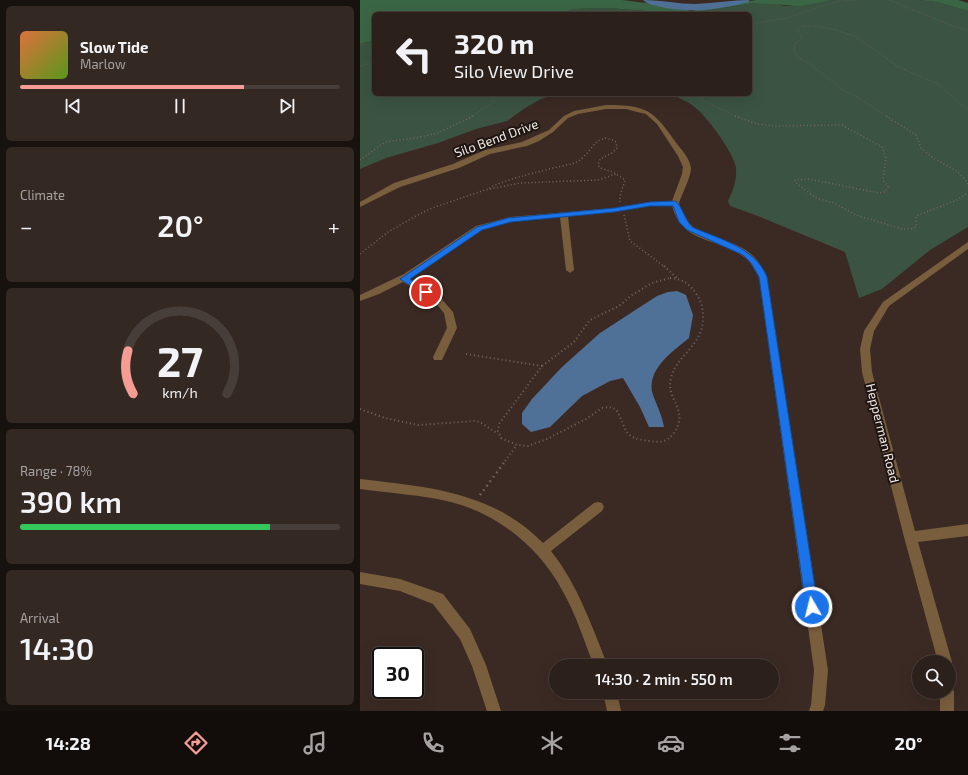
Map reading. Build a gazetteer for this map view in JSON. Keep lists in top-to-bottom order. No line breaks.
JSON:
{"streets":{"street":["Silo Bend Drive","Hepperman Road"]},"page":{"turn":["320 m","Silo View Drive"],"song":["Slow Tide","Marlow"],"tile":["Climate",["Range · 78%","390 km"],["Arrival","14:30"]],"heat":["−","20°","+"],"limit":"30","trip":"14:30 · 2 min · 550 m","tabs":["14:28","20°"],"gauge":["27","km/h"]}}
